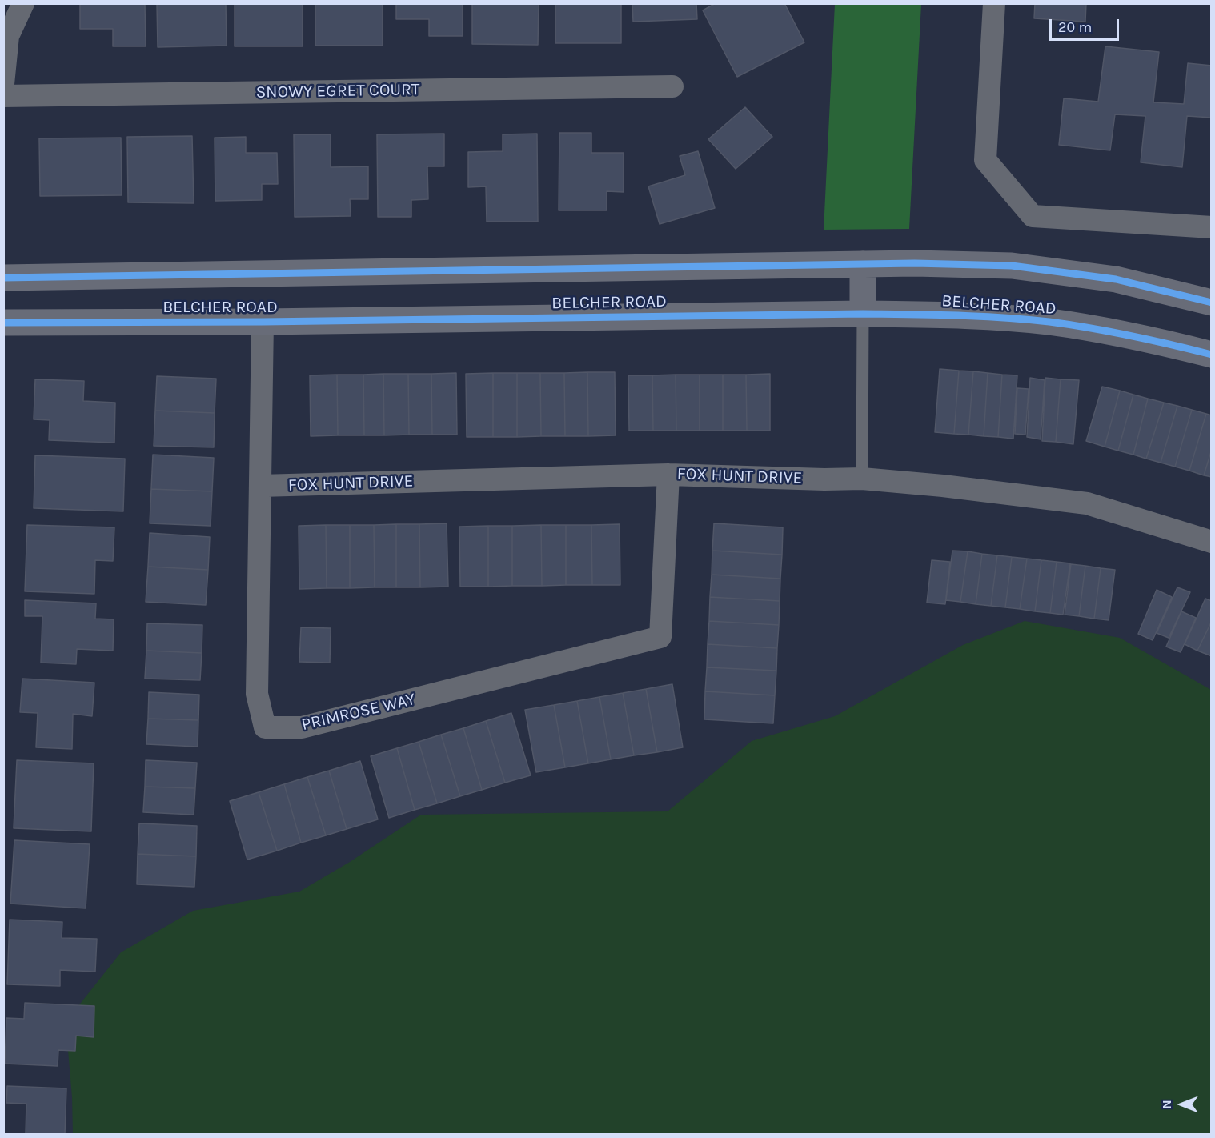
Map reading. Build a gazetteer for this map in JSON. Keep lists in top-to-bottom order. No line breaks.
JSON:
{"streets":{"main road":["BELCHER ROAD"],"street":["SNOWY EGRET COURT","FOX HUNT DRIVE","PRIMROSE WAY"]},"crossings":[["BELCHER ROAD","PRIMROSE WAY"],["FOX HUNT DRIVE","PRIMROSE WAY"]],"scale_bar":"20 m","north":"left"}
